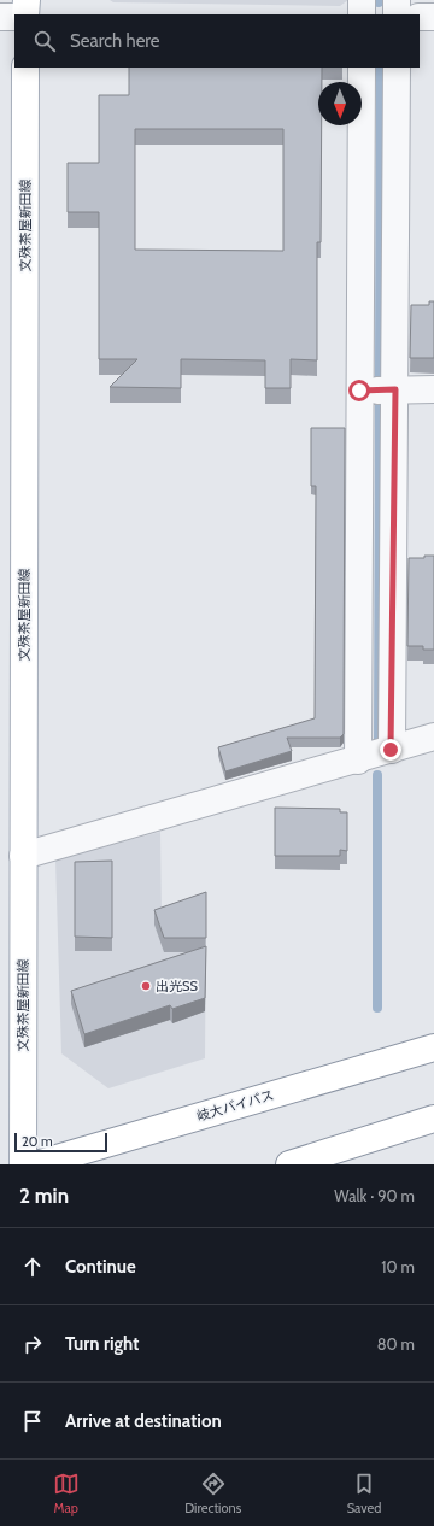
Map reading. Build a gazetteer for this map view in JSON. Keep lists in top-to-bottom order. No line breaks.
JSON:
{"streets":{"main road":["文殊茶屋新田線","岐大バイパス"]},"places":["出光SS"],"scale_bar":"20 m","north":"bottom","page":{"search":"Search here","scale":"20 m","heading":["2 min","Walk · 90 m"],"list":[["Continue","10 m"],["Turn right","80 m"],"Arrive at destination"],"nav":["Map","Directions","Saved"]}}
